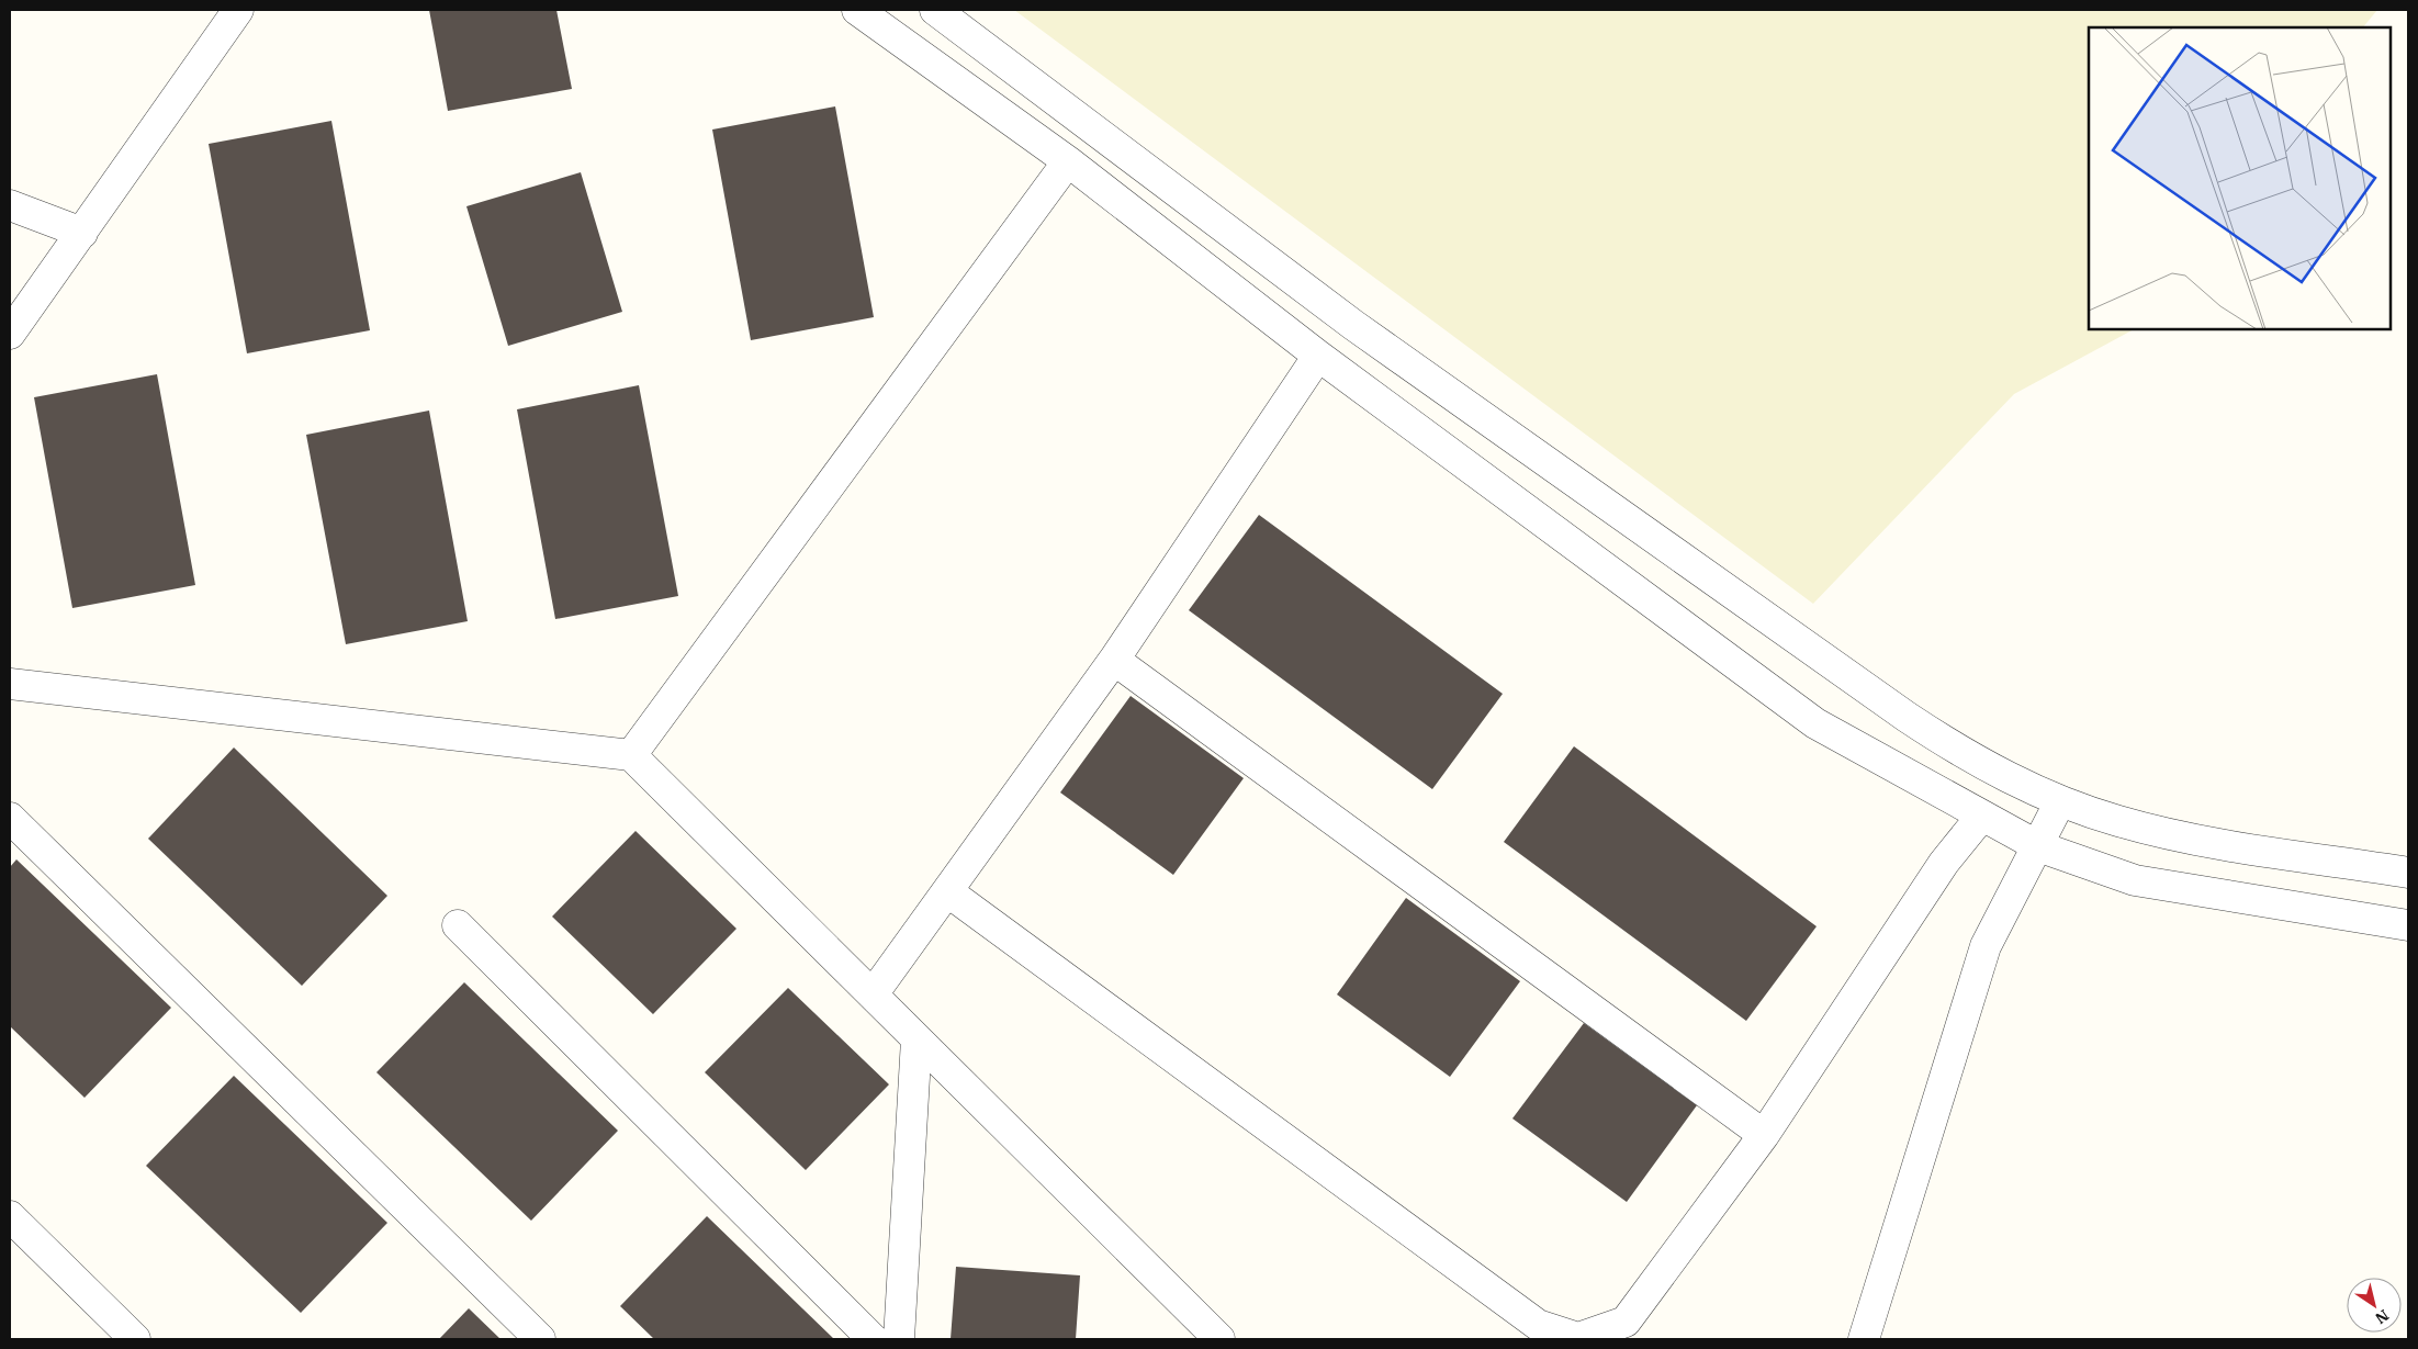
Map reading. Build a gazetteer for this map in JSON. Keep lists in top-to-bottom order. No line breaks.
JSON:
{"north":"bottom right"}
